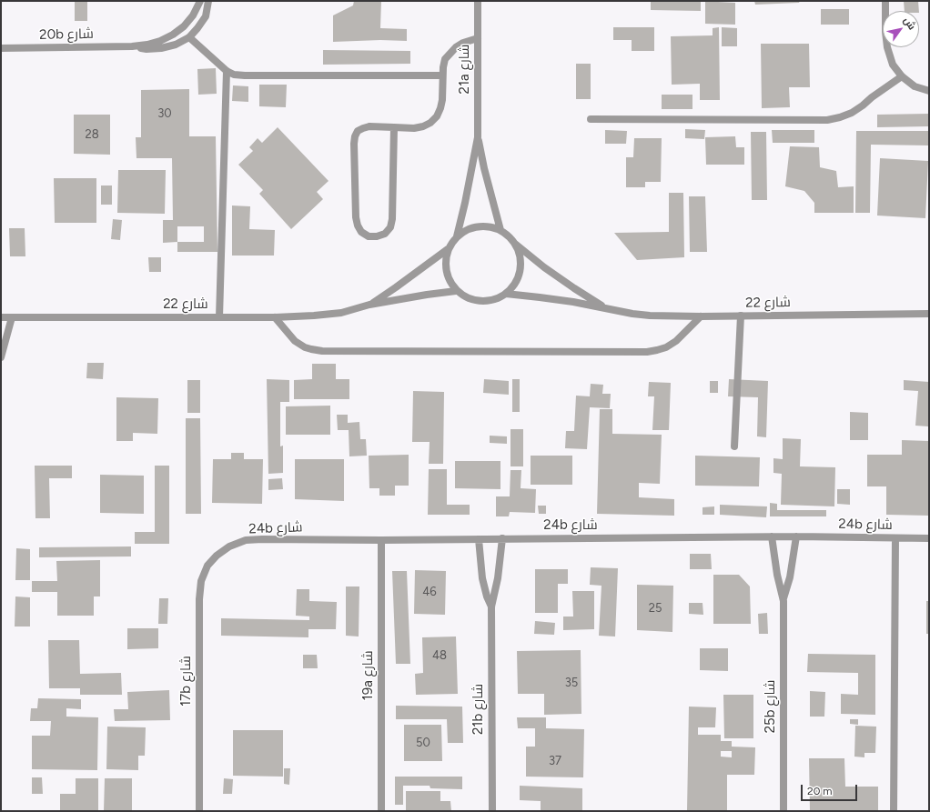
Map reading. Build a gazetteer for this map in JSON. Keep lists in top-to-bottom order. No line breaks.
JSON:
{"streets":{"street":["20b شارع","21a شارع","شارع 22","24b شارع","19a شارع","17b شارع","25b شارع","21b شارع"]},"crossings":[["21a شارع","شارع 22"],["24b شارع","19a شارع"],["24b شارع","17b شارع"],["24b شارع","25b شارع"],["24b شارع","21b شارع"]],"house_numbers":["30","28","46","25","48","35","50","37"],"scale_bar":"20 m","north":"top right"}
